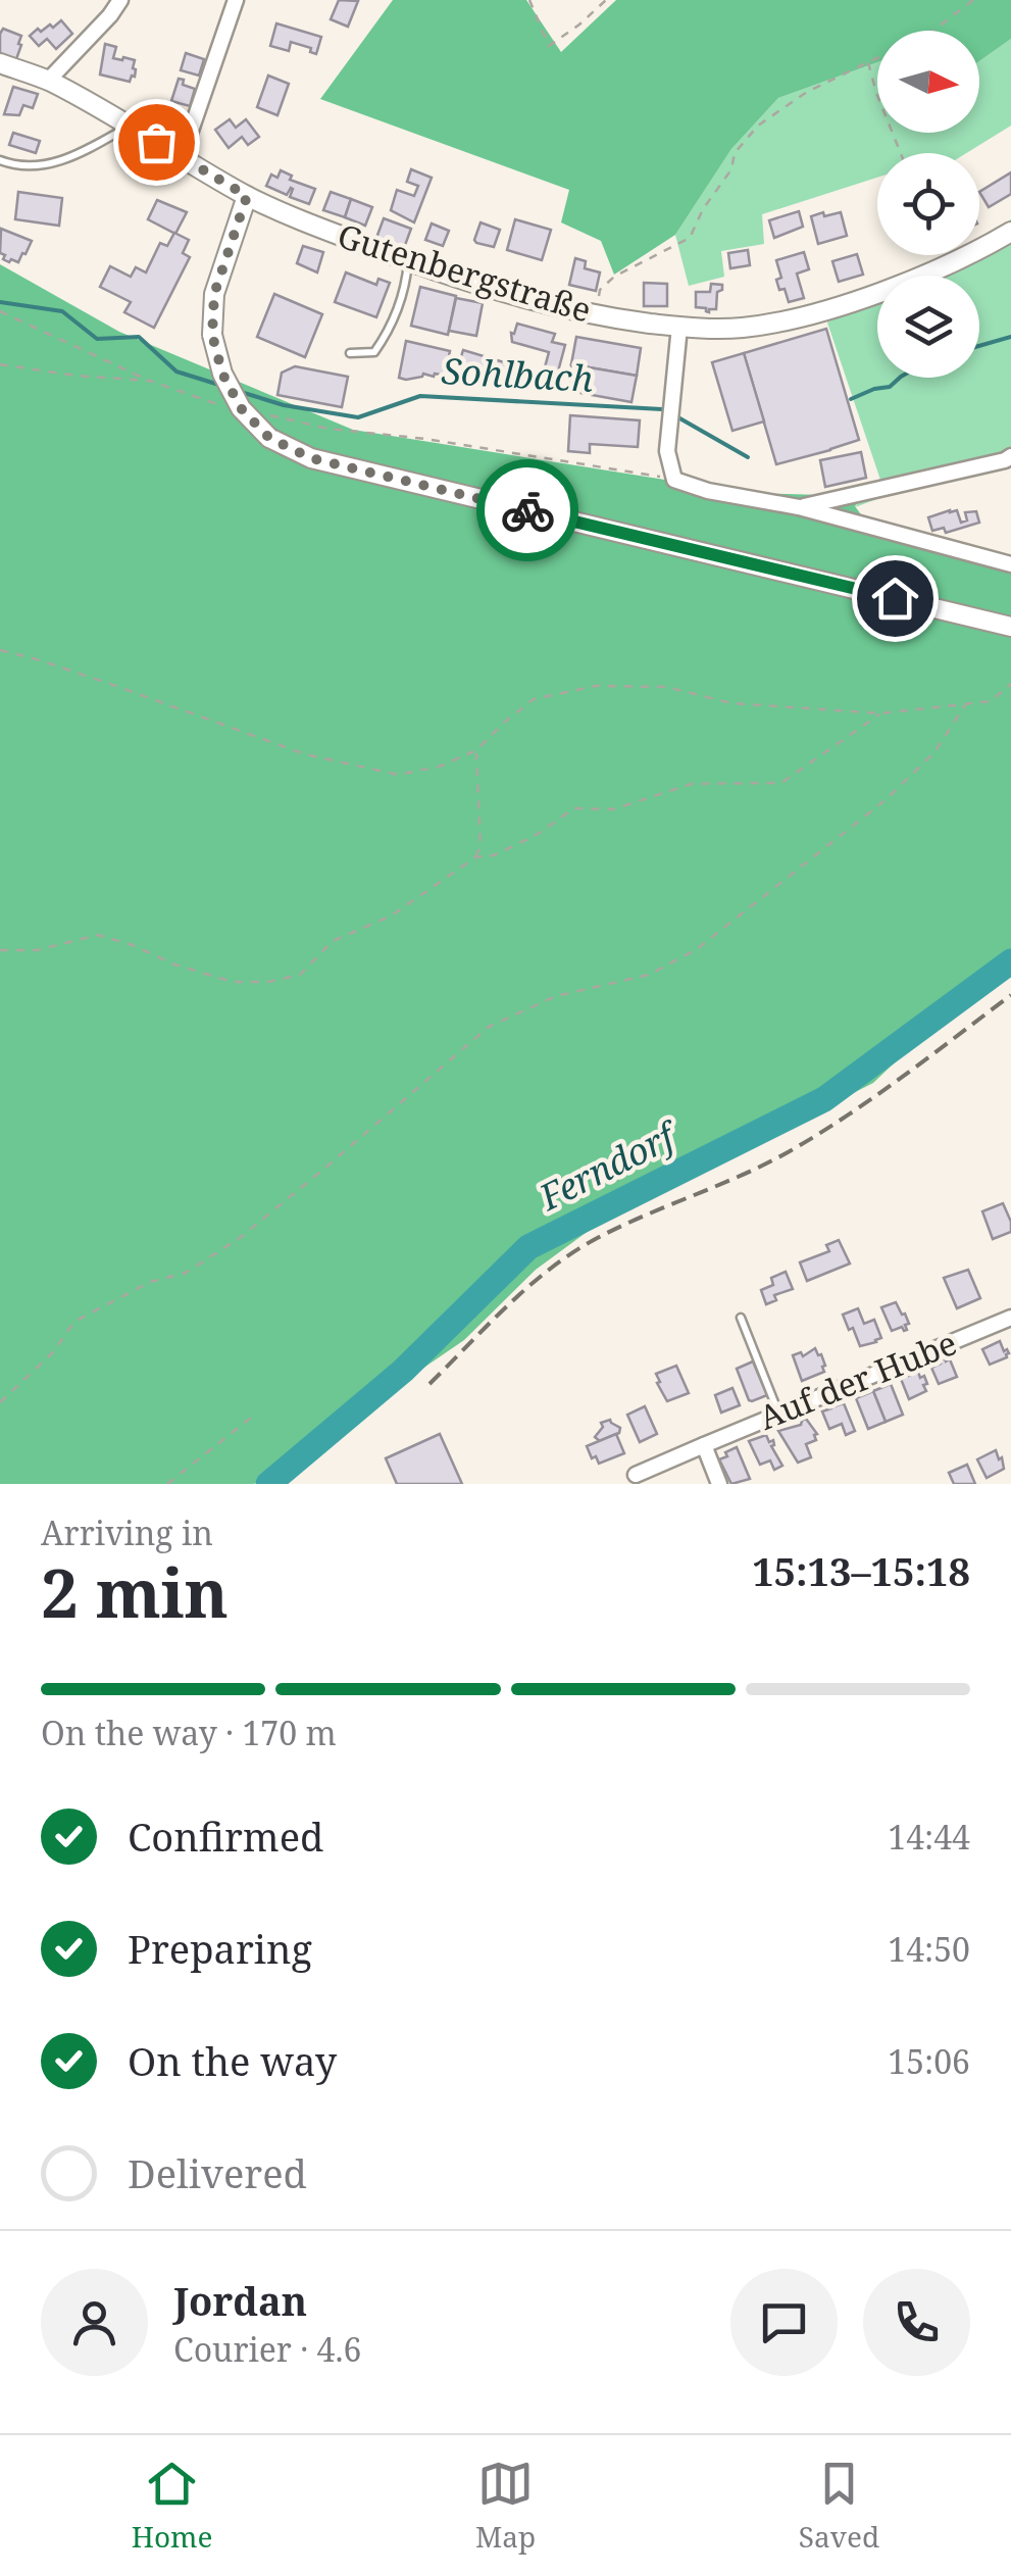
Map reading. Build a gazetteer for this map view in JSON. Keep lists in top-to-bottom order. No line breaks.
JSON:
{"streets":{"street":["Gutenbergstraße","Auf der Hube"]},"water":["Sohlbach","Ferndorf"],"north":"right","page":{"heading":["2 min","Arriving in","15:13–15:18"],"panel":["Jordan","Courier · 4.6"],"bar":"On the way · 170 m","list":[["Confirmed","14:44"],["Preparing","14:50"],["On the way","15:06"],"Delivered"],"tabs":["Home","Map","Saved"]}}
